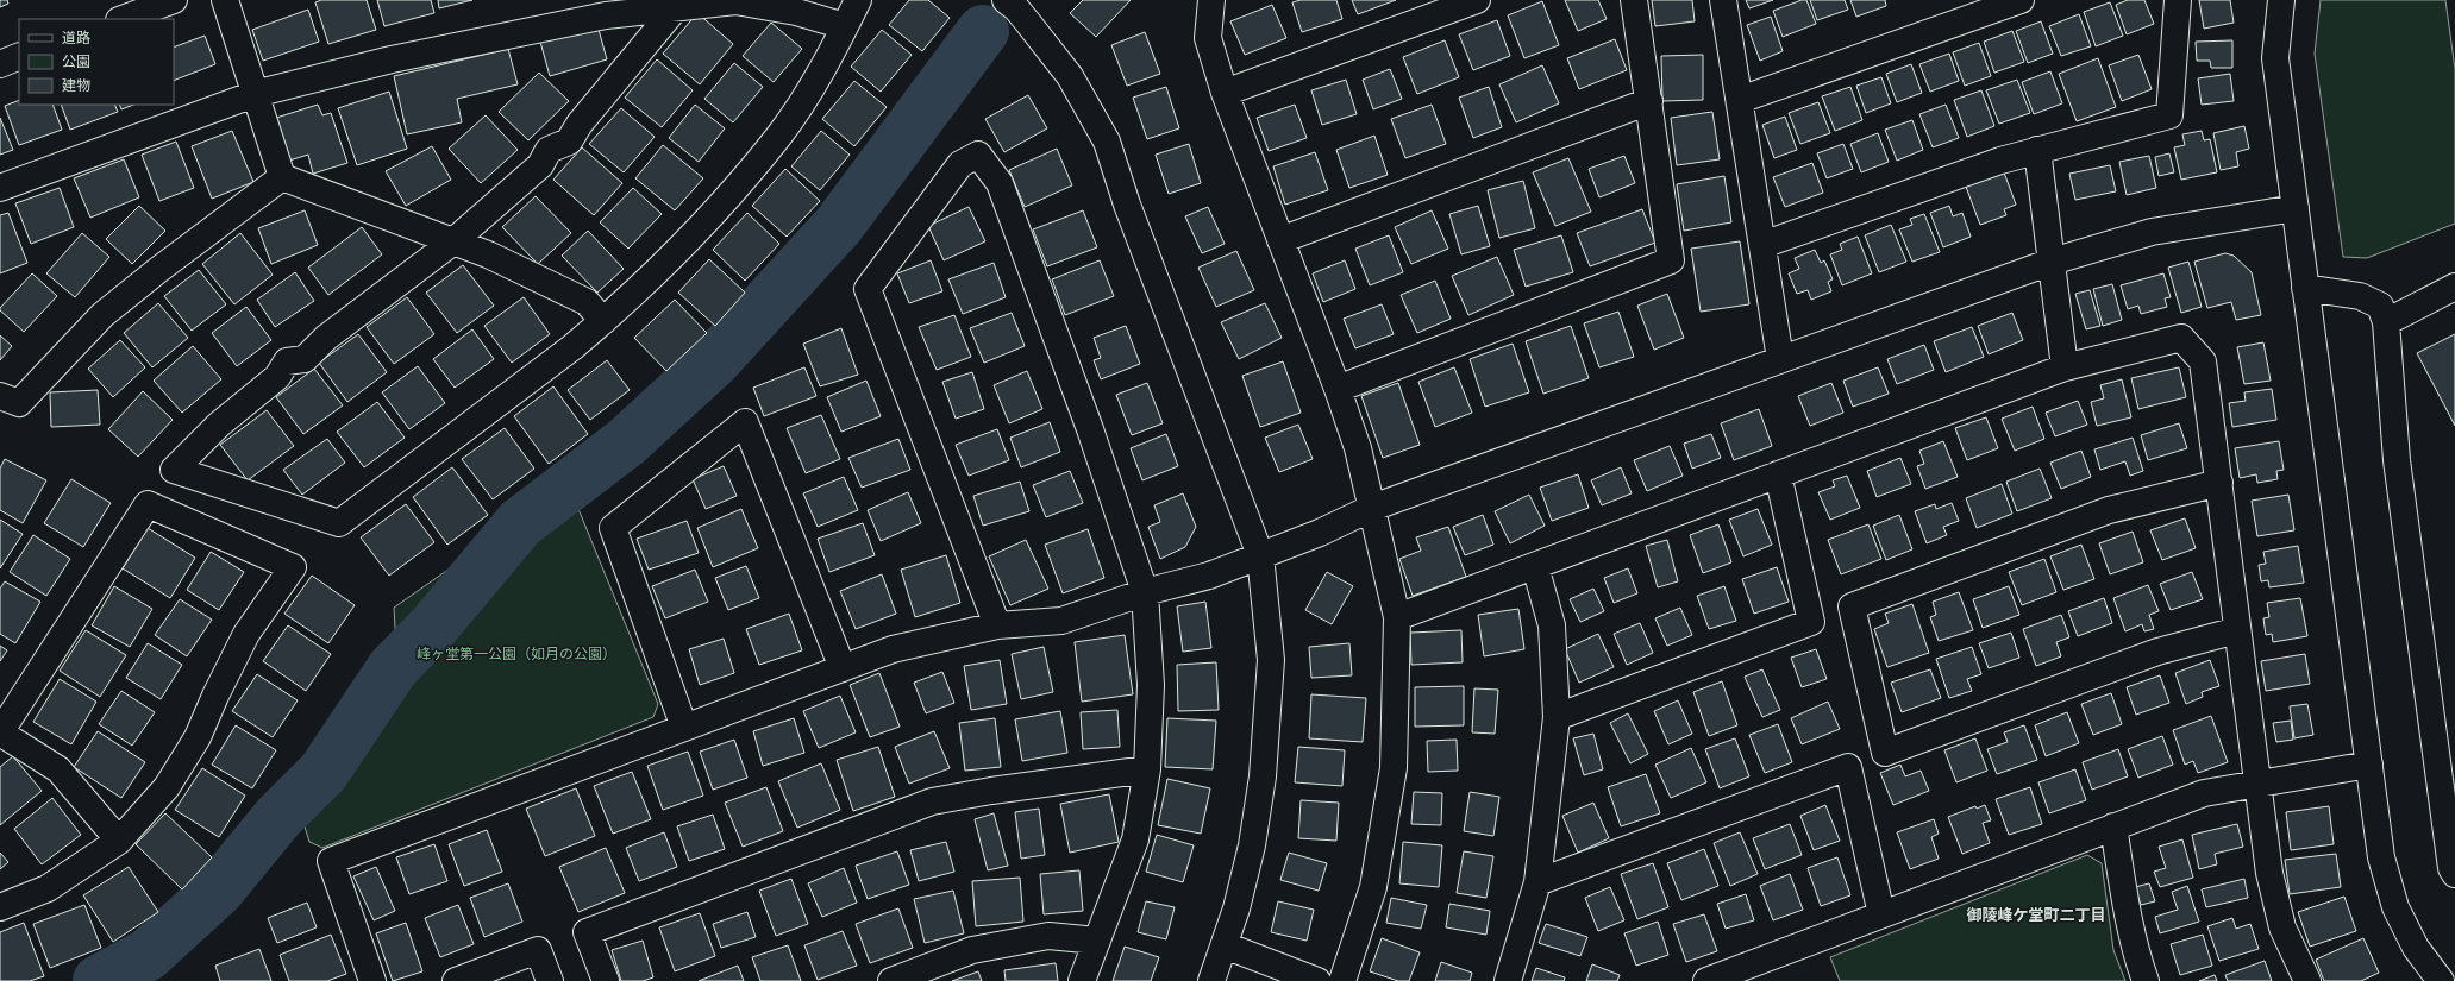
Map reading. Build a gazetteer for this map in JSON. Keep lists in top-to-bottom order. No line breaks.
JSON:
{"districts":["御陵峰ケ堂町二丁目"],"parks":["峰ヶ堂第一公園（如月の公園）"],"legend":["道路","公園","建物"]}
